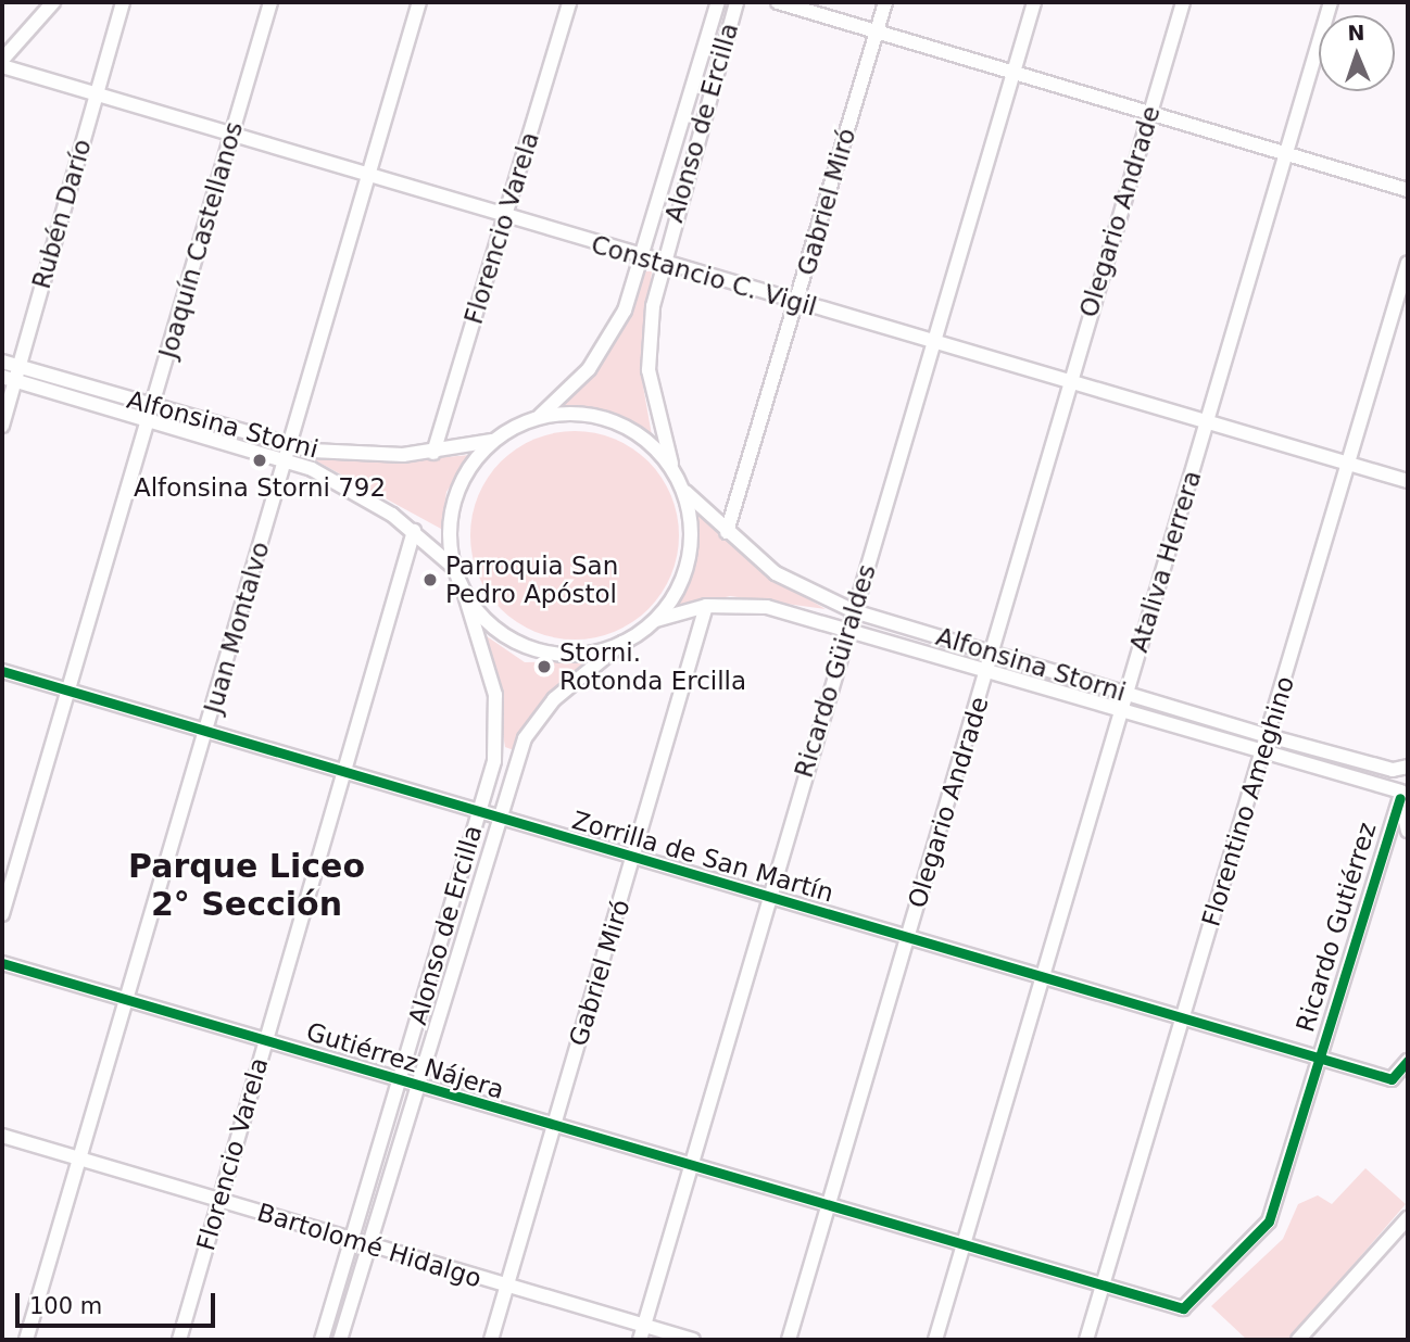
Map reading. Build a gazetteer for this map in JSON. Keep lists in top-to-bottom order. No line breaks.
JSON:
{"streets":{"street":["Alonso de Ercilla","Gabriel Miró","Olegario Andrade","Rubén Darío","Florencio Varela","Joaquín Castellanos","Constancio C. Vigil","Alfonsina Storni","Ataliva Herrera","Juan Montalvo","Ricardo Güiraldes","Florentino Ameghino","Zorrilla de San Martín","Ricardo Gutiérrez","Gutiérrez Nájera","Bartolomé Hidalgo"]},"crossings":[["Alonso de Ercilla","Constancio C. Vigil"],["Alonso de Ercilla","Alfonsina Storni"],["Alonso de Ercilla","Zorrilla de San Martín"],["Alonso de Ercilla","Gutiérrez Nájera"],["Alonso de Ercilla","Bartolomé Hidalgo"],["Gabriel Miró","Constancio C. Vigil"],["Gabriel Miró","Alfonsina Storni"],["Gabriel Miró","Zorrilla de San Martín"],["Gabriel Miró","Gutiérrez Nájera"],["Gabriel Miró","Bartolomé Hidalgo"],["Olegario Andrade","Constancio C. Vigil"],["Olegario Andrade","Alfonsina Storni"],["Olegario Andrade","Zorrilla de San Martín"],["Olegario Andrade","Gutiérrez Nájera"],["Rubén Darío","Constancio C. Vigil"],["Rubén Darío","Alfonsina Storni"],["Florencio Varela","Constancio C. Vigil"],["Florencio Varela","Alfonsina Storni"],["Florencio Varela","Zorrilla de San Martín"],["Florencio Varela","Gutiérrez Nájera"],["Florencio Varela","Bartolomé Hidalgo"],["Joaquín Castellanos","Constancio C. Vigil"],["Joaquín Castellanos","Alfonsina Storni"],["Joaquín Castellanos","Zorrilla de San Martín"],["Constancio C. Vigil","Ataliva Herrera"],["Constancio C. Vigil","Juan Montalvo"],["Constancio C. Vigil","Ricardo Güiraldes"],["Constancio C. Vigil","Florentino Ameghino"],["Alfonsina Storni","Ataliva Herrera"],["Alfonsina Storni","Juan Montalvo"],["Alfonsina Storni","Ricardo Güiraldes"],["Alfonsina Storni","Florentino Ameghino"],["Alfonsina Storni","Ricardo Gutiérrez"],["Ataliva Herrera","Zorrilla de San Martín"],["Ataliva Herrera","Gutiérrez Nájera"],["Juan Montalvo","Zorrilla de San Martín"],["Juan Montalvo","Gutiérrez Nájera"],["Juan Montalvo","Bartolomé Hidalgo"],["Ricardo Güiraldes","Zorrilla de San Martín"],["Ricardo Güiraldes","Gutiérrez Nájera"],["Ricardo Güiraldes","Bartolomé Hidalgo"],["Florentino Ameghino","Zorrilla de San Martín"],["Florentino Ameghino","Gutiérrez Nájera"],["Zorrilla de San Martín","Ricardo Gutiérrez"],["Ricardo Gutiérrez","Gutiérrez Nájera"]],"districts":["Parque Liceo 2° Sección"],"places":["Alfonsina Storni 792","Parroquia San Pedro Apóstol","Storni. Rotonda Ercilla"],"scale_bar":"100 m","north":"top"}
